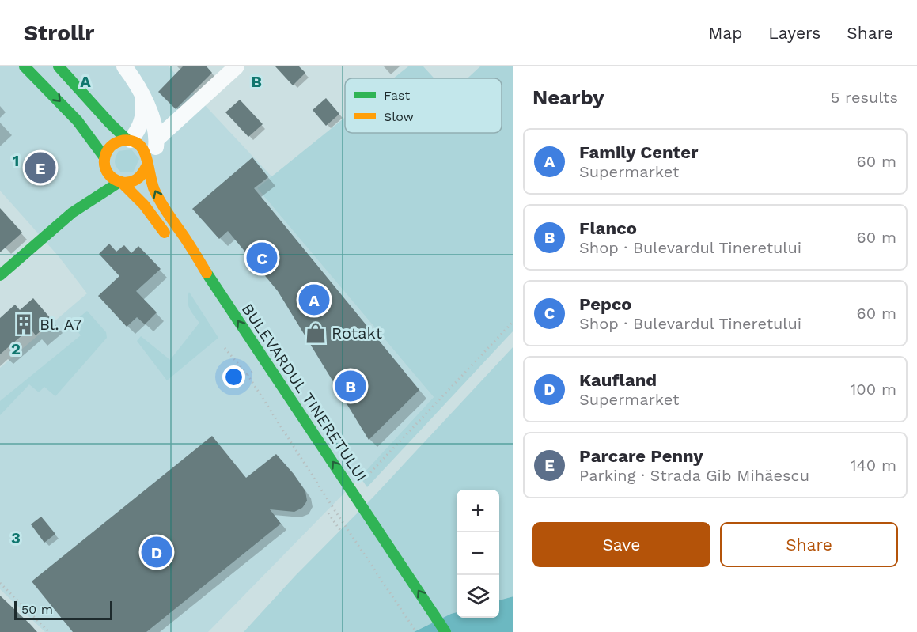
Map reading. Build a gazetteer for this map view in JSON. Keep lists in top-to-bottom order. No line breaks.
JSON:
{"streets":{"main road":["BULEVARDUL TINERETULUI"]},"one_way":["BULEVARDUL TINERETULUI"],"places":{"building":["Bl. A7"],"shop":["Rotakt"]},"legend":["Fast","Slow"],"scale_bar":"50 m","page":{"header":"Strollr","nav":["Map","Layers","Share"],"heading":["Nearby","5 results"],"list":[{"mark":"A","name":"Family Center","note":"Supermarket","value":"60 m"},{"mark":"B","name":"Flanco","note":"Shop · Bulevardul Tineretului","value":"60 m"},{"mark":"C","name":"Pepco","note":"Shop · Bulevardul Tineretului","value":"60 m"},{"mark":"D","name":"Kaufland","note":"Supermarket","value":"100 m"},{"mark":"E","name":"Parcare Penny","note":"Parking · Strada Gib Mihăescu","value":"140 m"}],"pins":["E","C","A","B","D"],"map_buttons":["+","−"],"buttons":["Save","Share"],"scale":"50 m"},"grid":{"columns":["A","B"],"rows":["1","2","3"]}}
